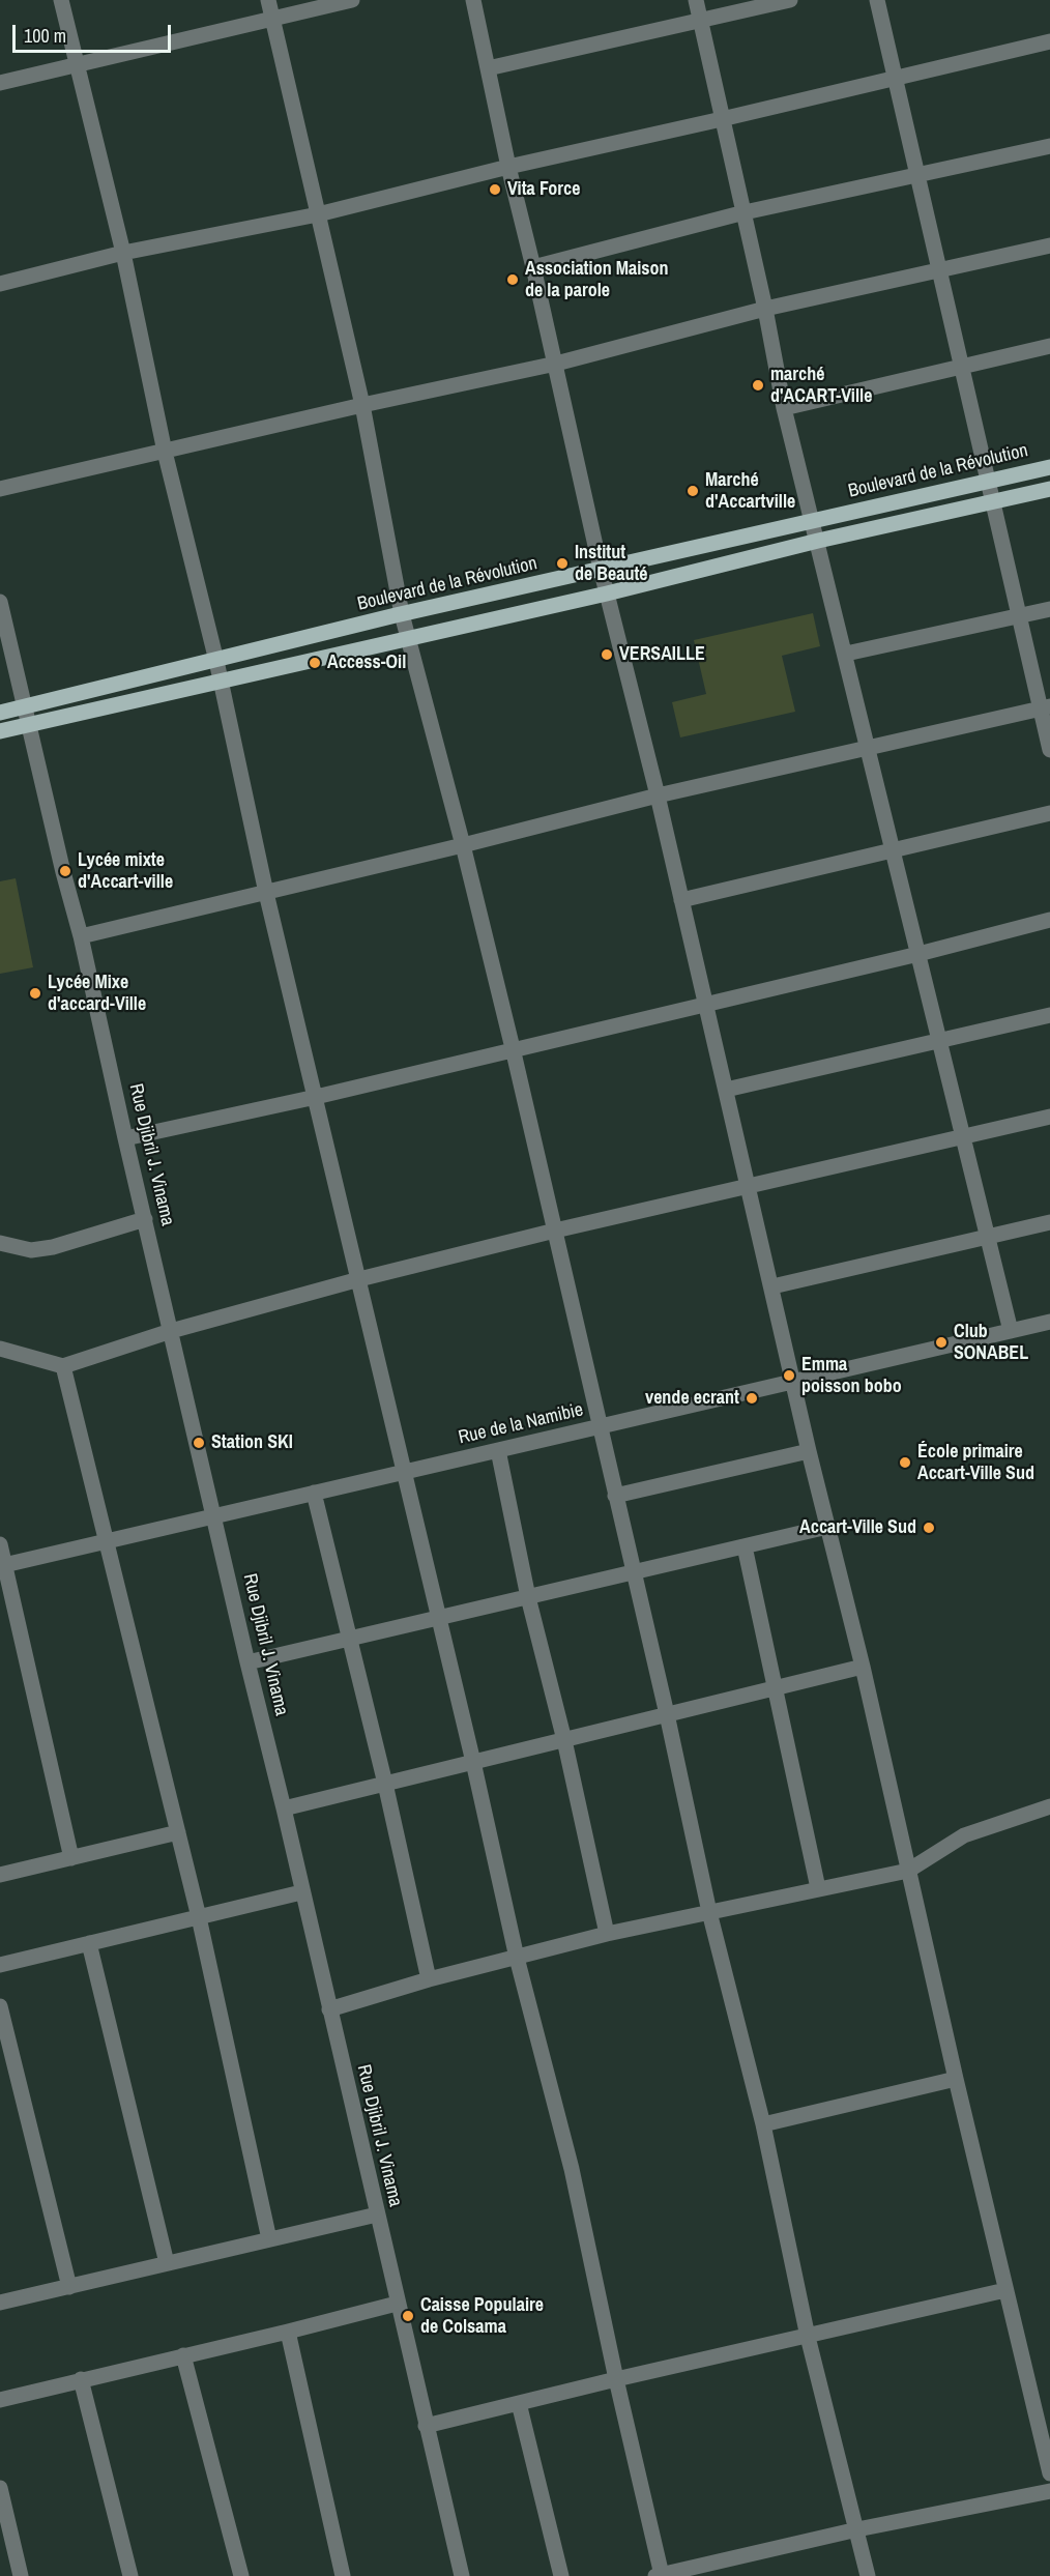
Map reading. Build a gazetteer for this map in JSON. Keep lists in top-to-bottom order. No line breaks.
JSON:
{"streets":{"main road":["Boulevard de la Révolution"],"street":["Rue Djibril J. Vinama","Rue de la Namibie"]},"crossings":[["Boulevard de la Révolution","Rue Djibril J. Vinama"],["Rue Djibril J. Vinama","Rue de la Namibie"]],"places":["Vita Force","Association Maison de la parole","marché d'ACART-Ville","Marché d'Accartville","Institut de Beauté","VERSAILLE","Access-Oil","Lycée mixte d'Accart-ville","Lycée Mixe d'accard-Ville","Club SONABEL","Emma poisson bobo","vende ecrant","Station SKI","École primaire Accart-Ville Sud","Accart-Ville Sud","Caisse Populaire de Colsama"],"scale_bar":"100 m"}
